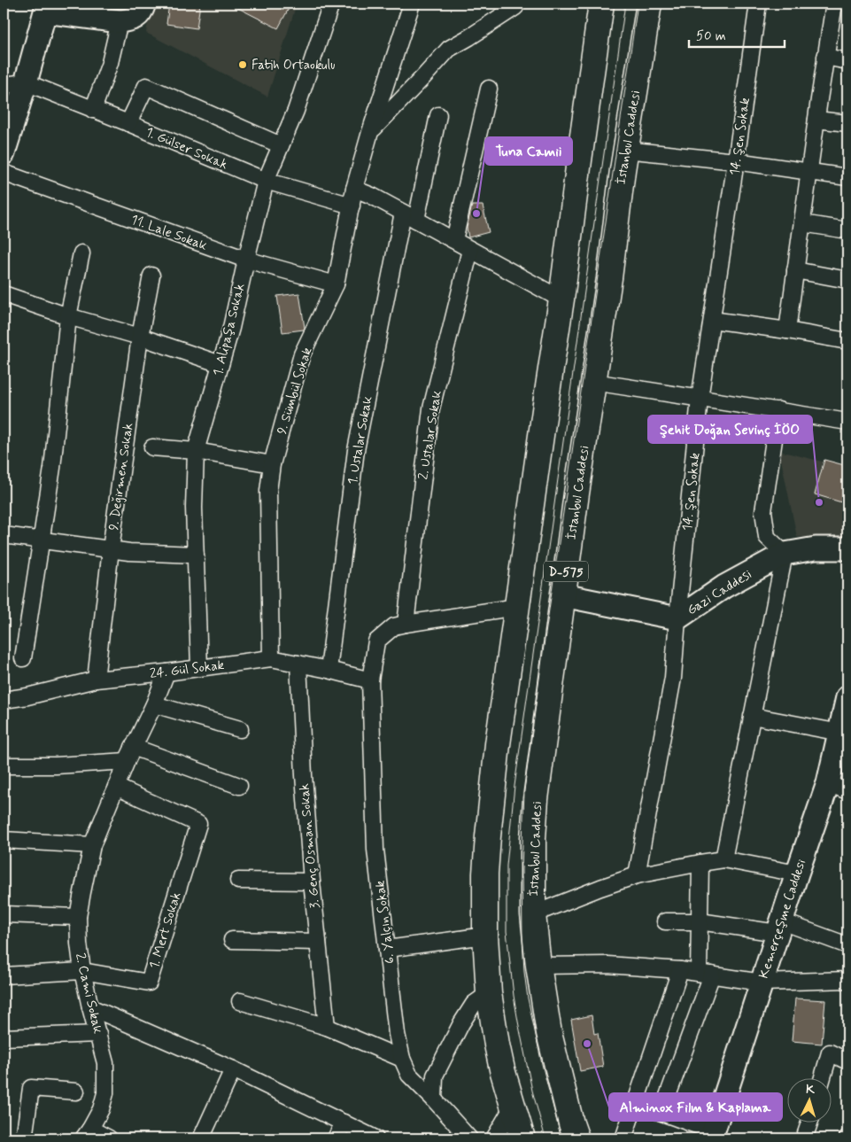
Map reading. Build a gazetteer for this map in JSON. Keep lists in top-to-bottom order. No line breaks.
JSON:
{"streets":{"highway":["İstanbul Caddesi","D-575"],"main road":["Gazi Caddesi","Kemerçeşme Caddesi"],"street":["14. Şen Sokak","1. Gülser Sokak","11. Lale Sokak","1. Alipaşa Sokak","9. Sümbül Sokak","2. Ustalar Sokak","1. Ustalar Sokak","9. Değirmen Sokak","24. Gül Sokak","3. Genç Osman Sokak","6. Yalçın Sokak","1. Mert Sokak","2. Cami Sokak"]},"crossings":[["14. Şen Sokak","Gazi Caddesi"],["İstanbul Caddesi","Gazi Caddesi"],["1. Gülser Sokak","1. Alipaşa Sokak"],["1. Gülser Sokak","9. Sümbül Sokak"],["11. Lale Sokak","1. Alipaşa Sokak"],["11. Lale Sokak","9. Sümbül Sokak"],["1. Alipaşa Sokak","24. Gül Sokak"],["9. Sümbül Sokak","24. Gül Sokak"],["2. Ustalar Sokak","6. Yalçın Sokak"],["1. Ustalar Sokak","24. Gül Sokak"],["9. Değirmen Sokak","24. Gül Sokak"],["D-575","6. Yalçın Sokak"],["24. Gül Sokak","3. Genç Osman Sokak"],["24. Gül Sokak","6. Yalçın Sokak"],["24. Gül Sokak","2. Cami Sokak"],["1. Mert Sokak","2. Cami Sokak"]],"places":["Fatih Ortaokulu","Tuna Camii","Şehit Doğan Sevinç İÖO","Alminox Film & Kaplama"],"scale_bar":"50 m","north":"top"}
